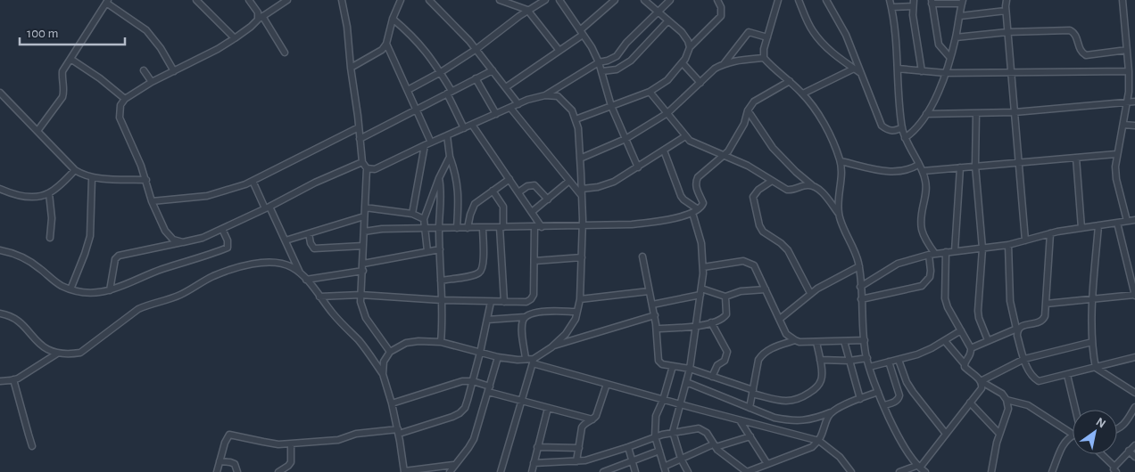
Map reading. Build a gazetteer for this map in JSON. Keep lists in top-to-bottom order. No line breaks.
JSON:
{"scale_bar":"100 m","north":"top right"}
